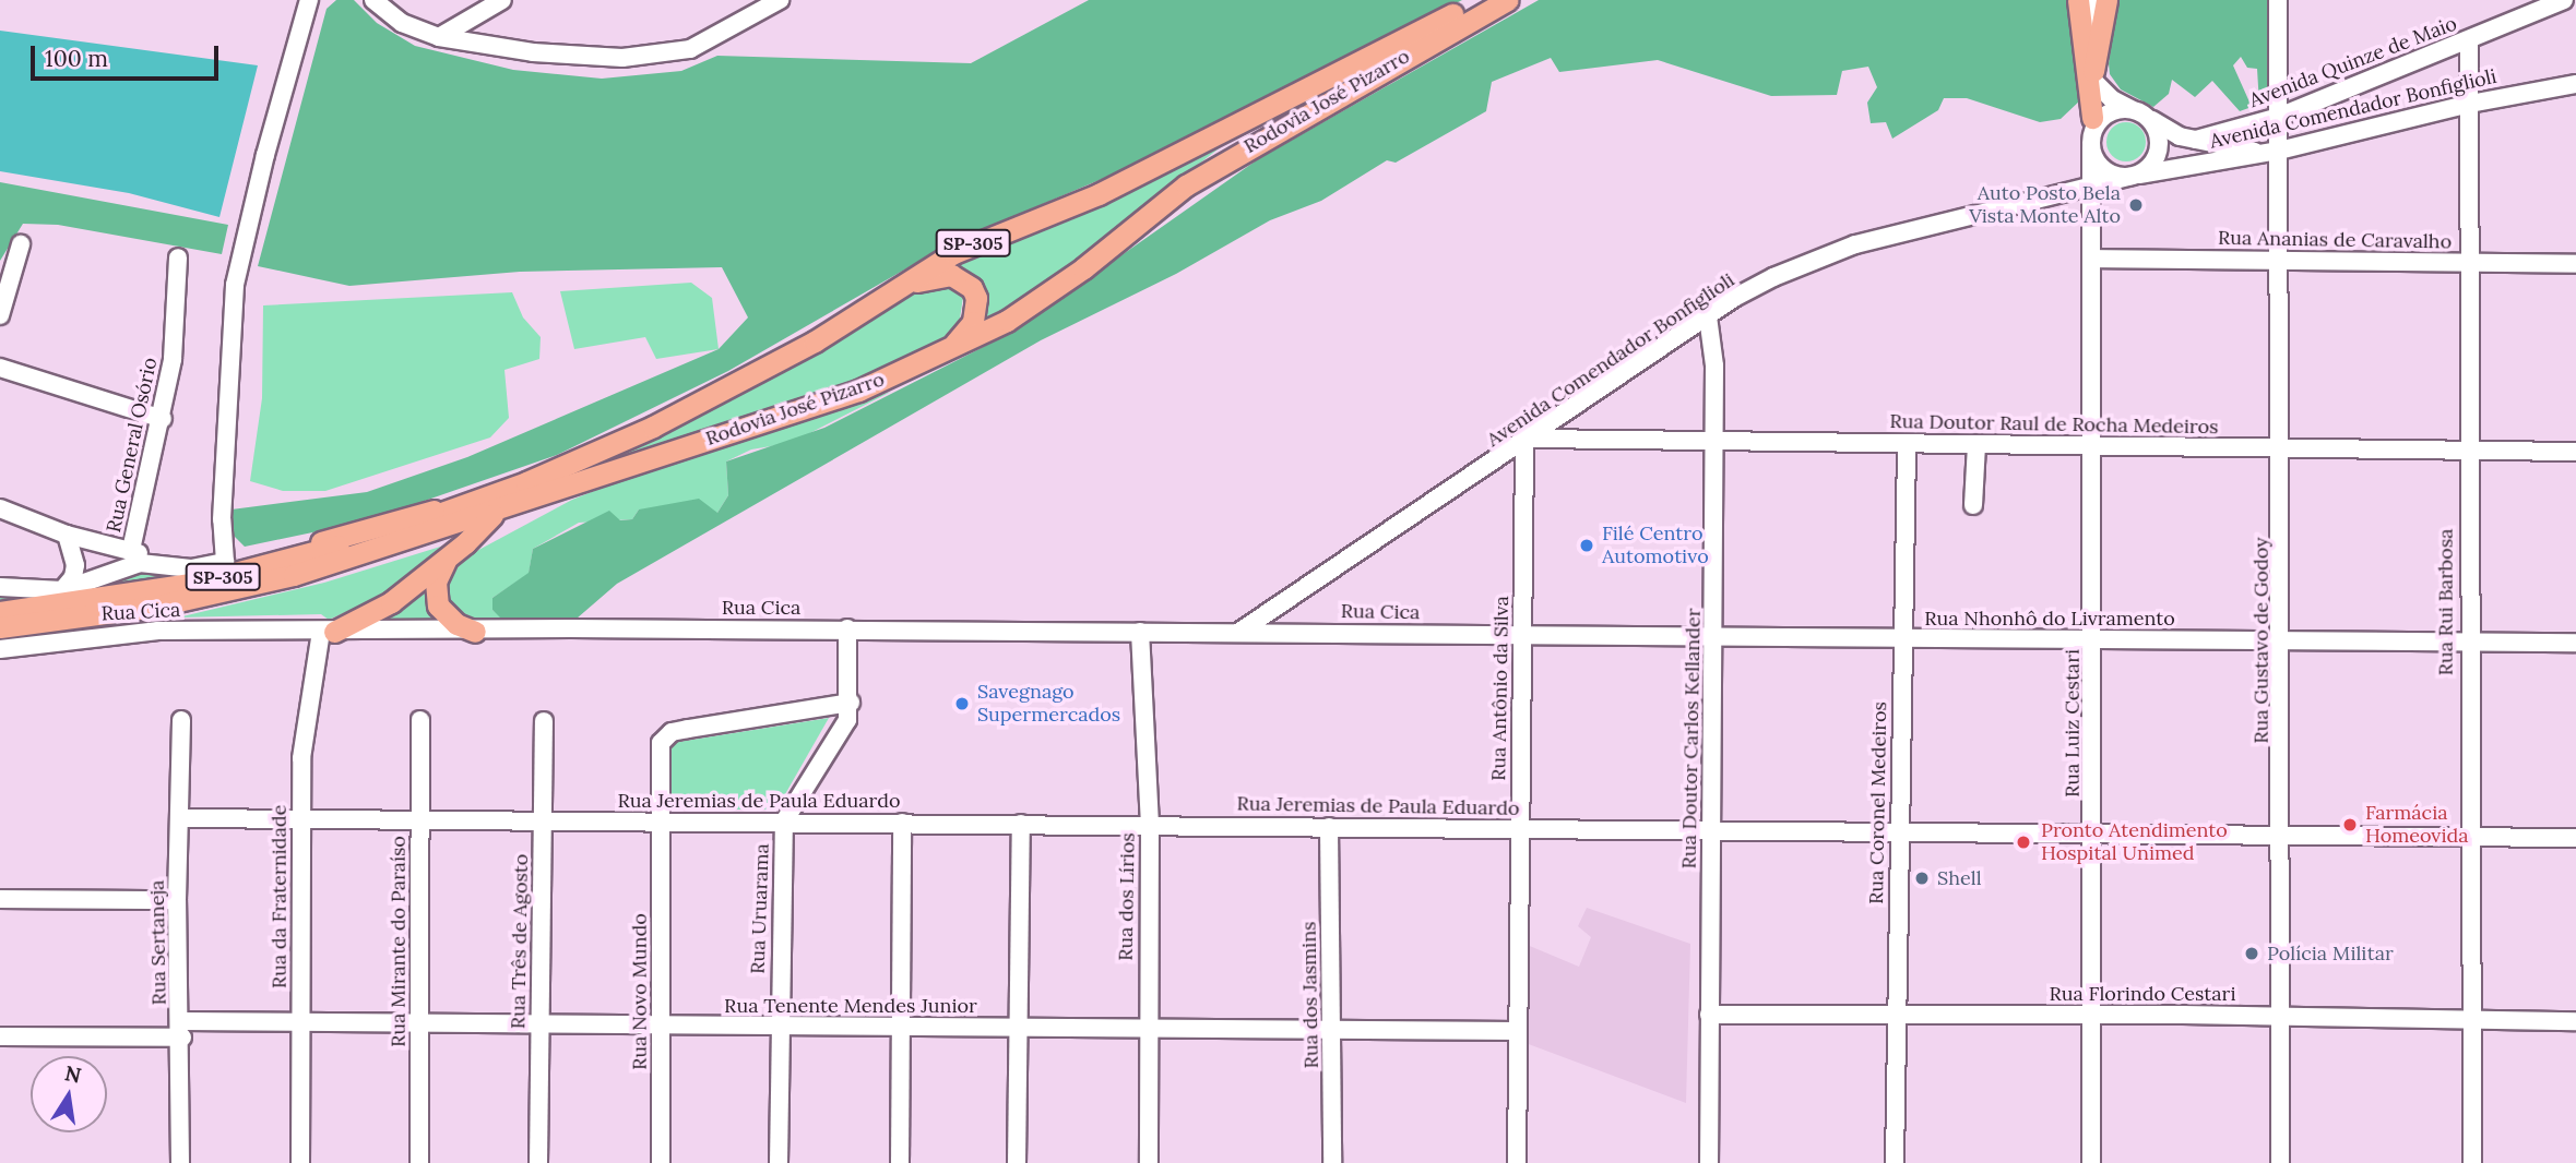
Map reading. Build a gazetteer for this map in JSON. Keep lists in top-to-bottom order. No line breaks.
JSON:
{"streets":{"main road":["Rodovia José Pizarro","SP-305"],"street":["Avenida Quinze de Maio","Avenida Comendador Bonfiglioli","Rua Ananias de Caravalho","Rua Doutor Raul de Rocha Medeiros","Rua General Osório","Rua Rui Barbosa","Rua Cica","Rua Nhonhô do Livramento","Rua Gustavo de Godoy","Rua Antônio da Silva","Rua Luiz Cestari","Rua Doutor Carlos Kellander","Rua Jeremias de Paula Eduardo","Rua Coronel Medeiros","Rua da Fraternidade","Rua dos Lírios","Rua Uruarama","Rua Mirante do Paraíso","Rua Três de Agosto","Rua Sertaneja","Rua Novo Mundo","Rua Florindo Cestari","Rua dos Jasmins","Rua Tenente Mendes Junior"]},"crossings":[["Avenida Quinze de Maio","Rua Rui Barbosa"],["Avenida Quinze de Maio","Rua Gustavo de Godoy"],["Avenida Comendador Bonfiglioli","Rua Doutor Raul de Rocha Medeiros"],["Avenida Comendador Bonfiglioli","Rua Rui Barbosa"],["Avenida Comendador Bonfiglioli","Rua Cica"],["Avenida Comendador Bonfiglioli","Rua Gustavo de Godoy"],["Avenida Comendador Bonfiglioli","Rua Antônio da Silva"],["Avenida Comendador Bonfiglioli","Rua Luiz Cestari"],["Avenida Comendador Bonfiglioli","Rua Doutor Carlos Kellander"],["Rua Ananias de Caravalho","Rua Rui Barbosa"],["Rua Ananias de Caravalho","Rua Gustavo de Godoy"],["Rua Ananias de Caravalho","Rua Luiz Cestari"],["Rua Doutor Raul de Rocha Medeiros","Rua Rui Barbosa"],["Rua Doutor Raul de Rocha Medeiros","Rua Gustavo de Godoy"],["Rua Doutor Raul de Rocha Medeiros","Rua Antônio da Silva"],["Rua Doutor Raul de Rocha Medeiros","Rua Luiz Cestari"],["Rua Doutor Raul de Rocha Medeiros","Rua Doutor Carlos Kellander"],["Rua Doutor Raul de Rocha Medeiros","Rua Coronel Medeiros"],["Rua Rui Barbosa","Rua Nhonhô do Livramento"],["Rua Rui Barbosa","Rua Jeremias de Paula Eduardo"],["Rua Rui Barbosa","Rua Florindo Cestari"],["Rua Cica","Rua Nhonhô do Livramento"],["Rua Cica","Rua Antônio da Silva"],["Rua Cica","Rua da Fraternidade"],["Rua Cica","Rua dos Lírios"],["Rua Cica","Rua Uruarama"],["Rua Nhonhô do Livramento","Rua Gustavo de Godoy"],["Rua Nhonhô do Livramento","Rua Antônio da Silva"],["Rua Nhonhô do Livramento","Rua Luiz Cestari"],["Rua Nhonhô do Livramento","Rua Doutor Carlos Kellander"],["Rua Nhonhô do Livramento","Rua Coronel Medeiros"],["Rua Gustavo de Godoy","Rua Jeremias de Paula Eduardo"],["Rua Gustavo de Godoy","Rua Florindo Cestari"],["Rua Antônio da Silva","Rua Jeremias de Paula Eduardo"],["Rua Antônio da Silva","Rua Tenente Mendes Junior"],["Rua Luiz Cestari","Rua Jeremias de Paula Eduardo"],["Rua Luiz Cestari","Rua Florindo Cestari"],["Rua Doutor Carlos Kellander","Rua Jeremias de Paula Eduardo"],["Rua Doutor Carlos Kellander","Rua Florindo Cestari"],["Rua Jeremias de Paula Eduardo","Rua Coronel Medeiros"],["Rua Jeremias de Paula Eduardo","Rua da Fraternidade"],["Rua Jeremias de Paula Eduardo","Rua dos Lírios"],["Rua Jeremias de Paula Eduardo","Rua Uruarama"],["Rua Jeremias de Paula Eduardo","Rua Mirante do Paraíso"],["Rua Jeremias de Paula Eduardo","Rua Três de Agosto"],["Rua Jeremias de Paula Eduardo","Rua Sertaneja"],["Rua Jeremias de Paula Eduardo","Rua Novo Mundo"],["Rua Jeremias de Paula Eduardo","Rua dos Jasmins"],["Rua Coronel Medeiros","Rua Florindo Cestari"],["Rua da Fraternidade","Rua Tenente Mendes Junior"],["Rua dos Lírios","Rua Tenente Mendes Junior"],["Rua Uruarama","Rua Novo Mundo"],["Rua Uruarama","Rua Tenente Mendes Junior"],["Rua Mirante do Paraíso","Rua Tenente Mendes Junior"],["Rua Três de Agosto","Rua Tenente Mendes Junior"],["Rua Sertaneja","Rua Tenente Mendes Junior"],["Rua Novo Mundo","Rua Tenente Mendes Junior"],["Rua dos Jasmins","Rua Tenente Mendes Junior"]],"places":["Auto Posto Bela Vista Monte Alto","Filé Centro Automotivo","Savegnago Supermercados","Farmácia Homeovida","Pronto Atendimento Hospital Unimed","Shell","Polícia Militar"],"scale_bar":"100 m","north":"top"}
